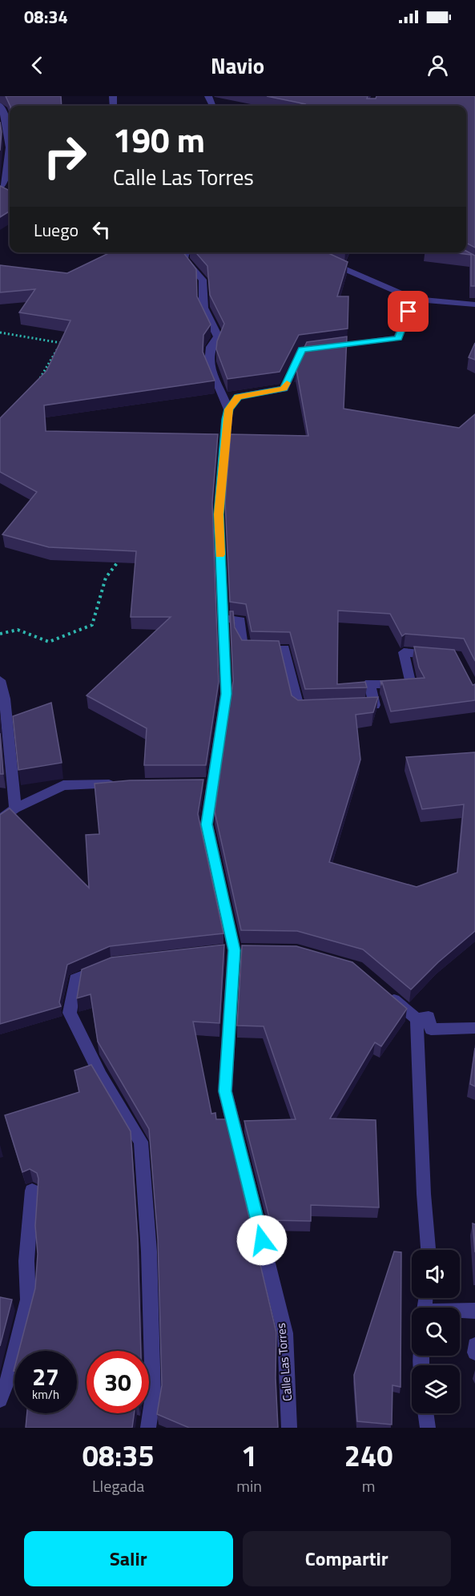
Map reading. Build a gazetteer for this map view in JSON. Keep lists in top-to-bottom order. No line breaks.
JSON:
{"streets":{"street":["Calle Las Torres"]},"page":{"status":"08:34","header":"Navio","turn":["190 m","Calle Las Torres"],"then":"Luego","speed":"27 km/h","limit":"30","eta":["08:35","Llegada","1","min","240","m"],"buttons":["Salir","Compartir"]}}
